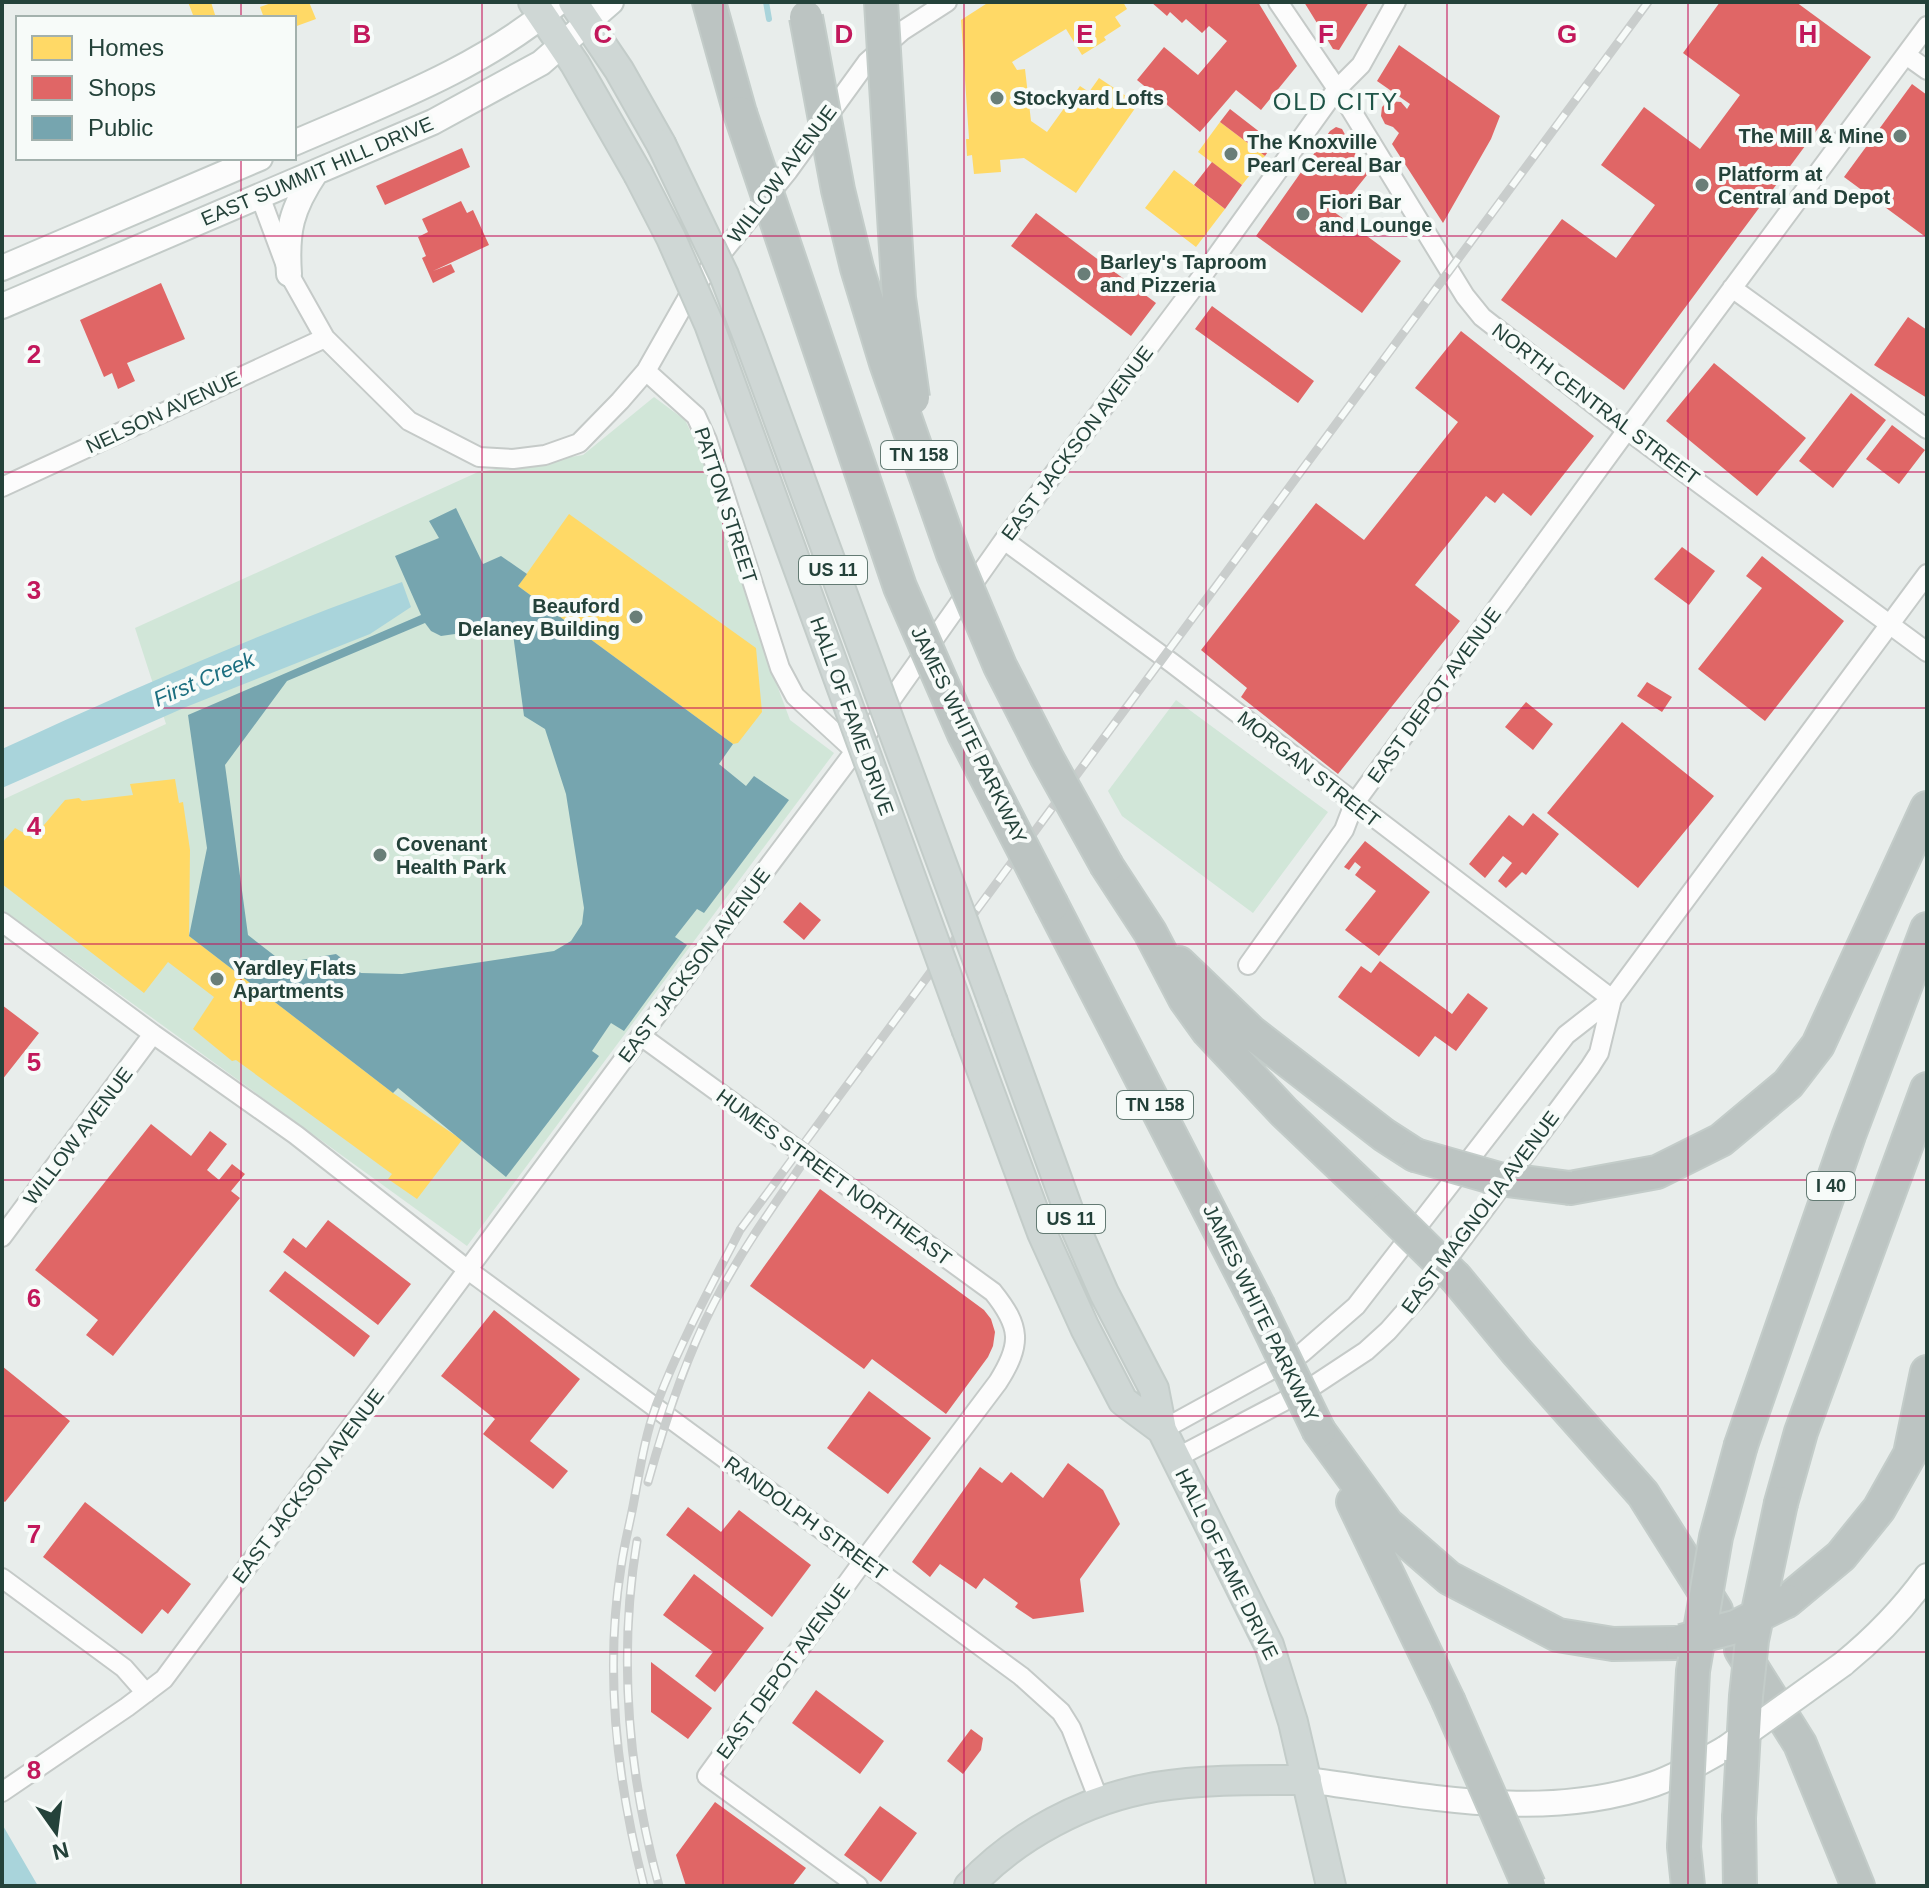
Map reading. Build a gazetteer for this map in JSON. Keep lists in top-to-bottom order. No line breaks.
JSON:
{"streets":{"highway":["TN 158","JAMES WHITE PARKWAY","I 40"],"main road":["EAST SUMMIT HILL DRIVE","US 11","HALL OF FAME DRIVE"],"street":["WILLOW AVENUE","NORTH CENTRAL STREET","NELSON AVENUE","EAST JACKSON AVENUE","PATTON STREET","EAST DEPOT AVENUE","MORGAN STREET","HUMES STREET NORTHEAST","EAST MAGNOLIA AVENUE","RANDOLPH STREET"]},"crossings":[["EAST SUMMIT HILL DRIVE","HALL OF FAME DRIVE"],["WILLOW AVENUE","PATTON STREET"],["WILLOW AVENUE","RANDOLPH STREET"],["NORTH CENTRAL STREET","EAST JACKSON AVENUE"],["NORTH CENTRAL STREET","EAST DEPOT AVENUE"],["NORTH CENTRAL STREET","EAST MAGNOLIA AVENUE"],["EAST JACKSON AVENUE","PATTON STREET"],["EAST JACKSON AVENUE","MORGAN STREET"],["EAST JACKSON AVENUE","HUMES STREET NORTHEAST"],["EAST JACKSON AVENUE","RANDOLPH STREET"],["EAST DEPOT AVENUE","MORGAN STREET"],["EAST DEPOT AVENUE","HUMES STREET NORTHEAST"],["EAST DEPOT AVENUE","RANDOLPH STREET"],["HALL OF FAME DRIVE","EAST MAGNOLIA AVENUE"],["MORGAN STREET","EAST MAGNOLIA AVENUE"]],"districts":["OLD CITY"],"water":["First Creek"],"places":["Stockyard Lofts","The Mill & Mine","The Knoxville Pearl Cereal Bar","Platform at Central and Depot","Fiori Bar and Lounge","Barley's Taproom and Pizzeria","Beauford Delaney Building","Covenant Health Park","Yardley Flats Apartments"],"legend":["Homes","Shops","Public"],"north":"bottom","grid":{"columns":["B","C","D","E","F","G","H"],"rows":["2","3","4","5","6","7","8"]}}
